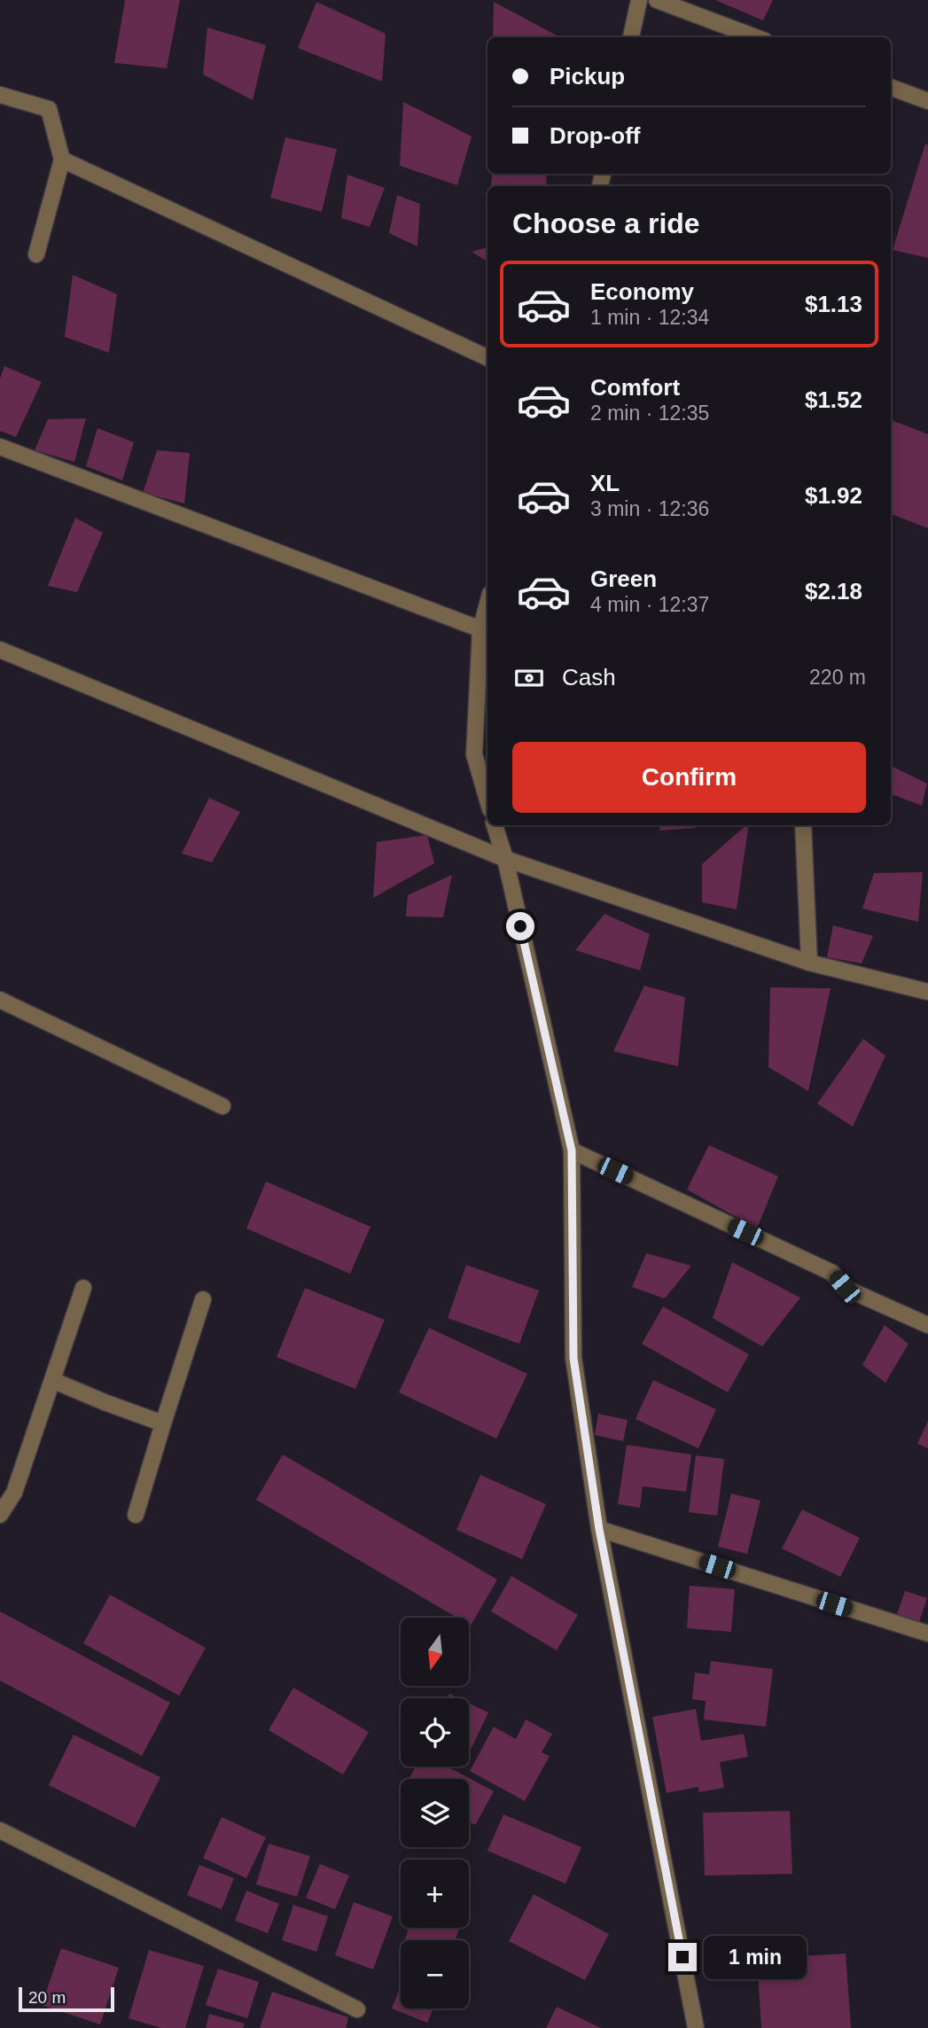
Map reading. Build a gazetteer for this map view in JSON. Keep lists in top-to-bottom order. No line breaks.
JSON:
{"scale_bar":"20 m","north":"bottom","page":{"banner":["Pickup","Drop-off"],"heading":"Choose a ride","list":[{"name":"Economy","note":"1 min · 12:34","value":"$1.13"},{"name":"Comfort","note":"2 min · 12:35","value":"$1.52"},{"name":"XL","note":"3 min · 12:36","value":"$1.92"},{"name":"Green","note":"4 min · 12:37","value":"$2.18"}],"pay":["Cash","220 m"],"buttons":"Confirm","map_buttons":["+","−"],"bubble":"1 min","scale":"20 m"}}
